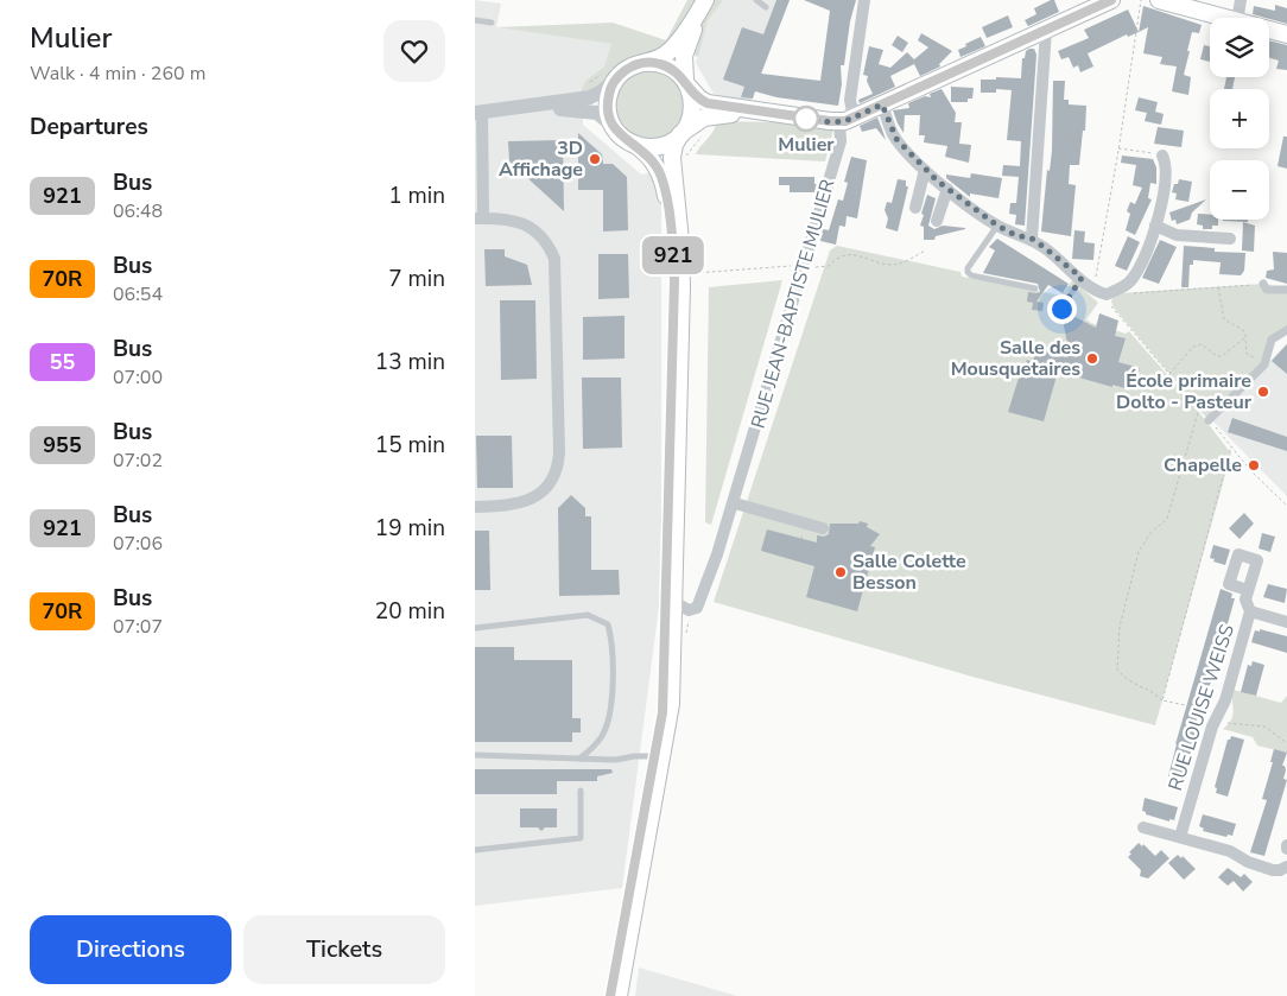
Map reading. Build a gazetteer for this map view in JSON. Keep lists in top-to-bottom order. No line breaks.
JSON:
{"streets":{"street":["RUE JEAN-BAPTISTE MULIER","RUE LOUISE WEISS"]},"places":["Mulier","3D Affichage","Salle des Mousquetaires","École primaire Dolto - Pasteur","Chapelle","Salle Colette Besson"],"lines":["bus line 921"],"page":{"heading":[["Mulier","Walk · 4 min · 260 m"],"Departures"],"on_map":"921","map_buttons":["+","−"],"list":[{"mark":"921","name":"Bus","note":"06:48","value":"1 min"},{"mark":"70R","name":"Bus","note":"06:54","value":"7 min"},{"mark":"55","name":"Bus","note":"07:00","value":"13 min"},{"mark":"955","name":"Bus","note":"07:02","value":"15 min"},{"mark":"921","name":"Bus","note":"07:06","value":"19 min"},{"mark":"70R","name":"Bus","note":"07:07","value":"20 min"}],"buttons":["Directions","Tickets"]}}
